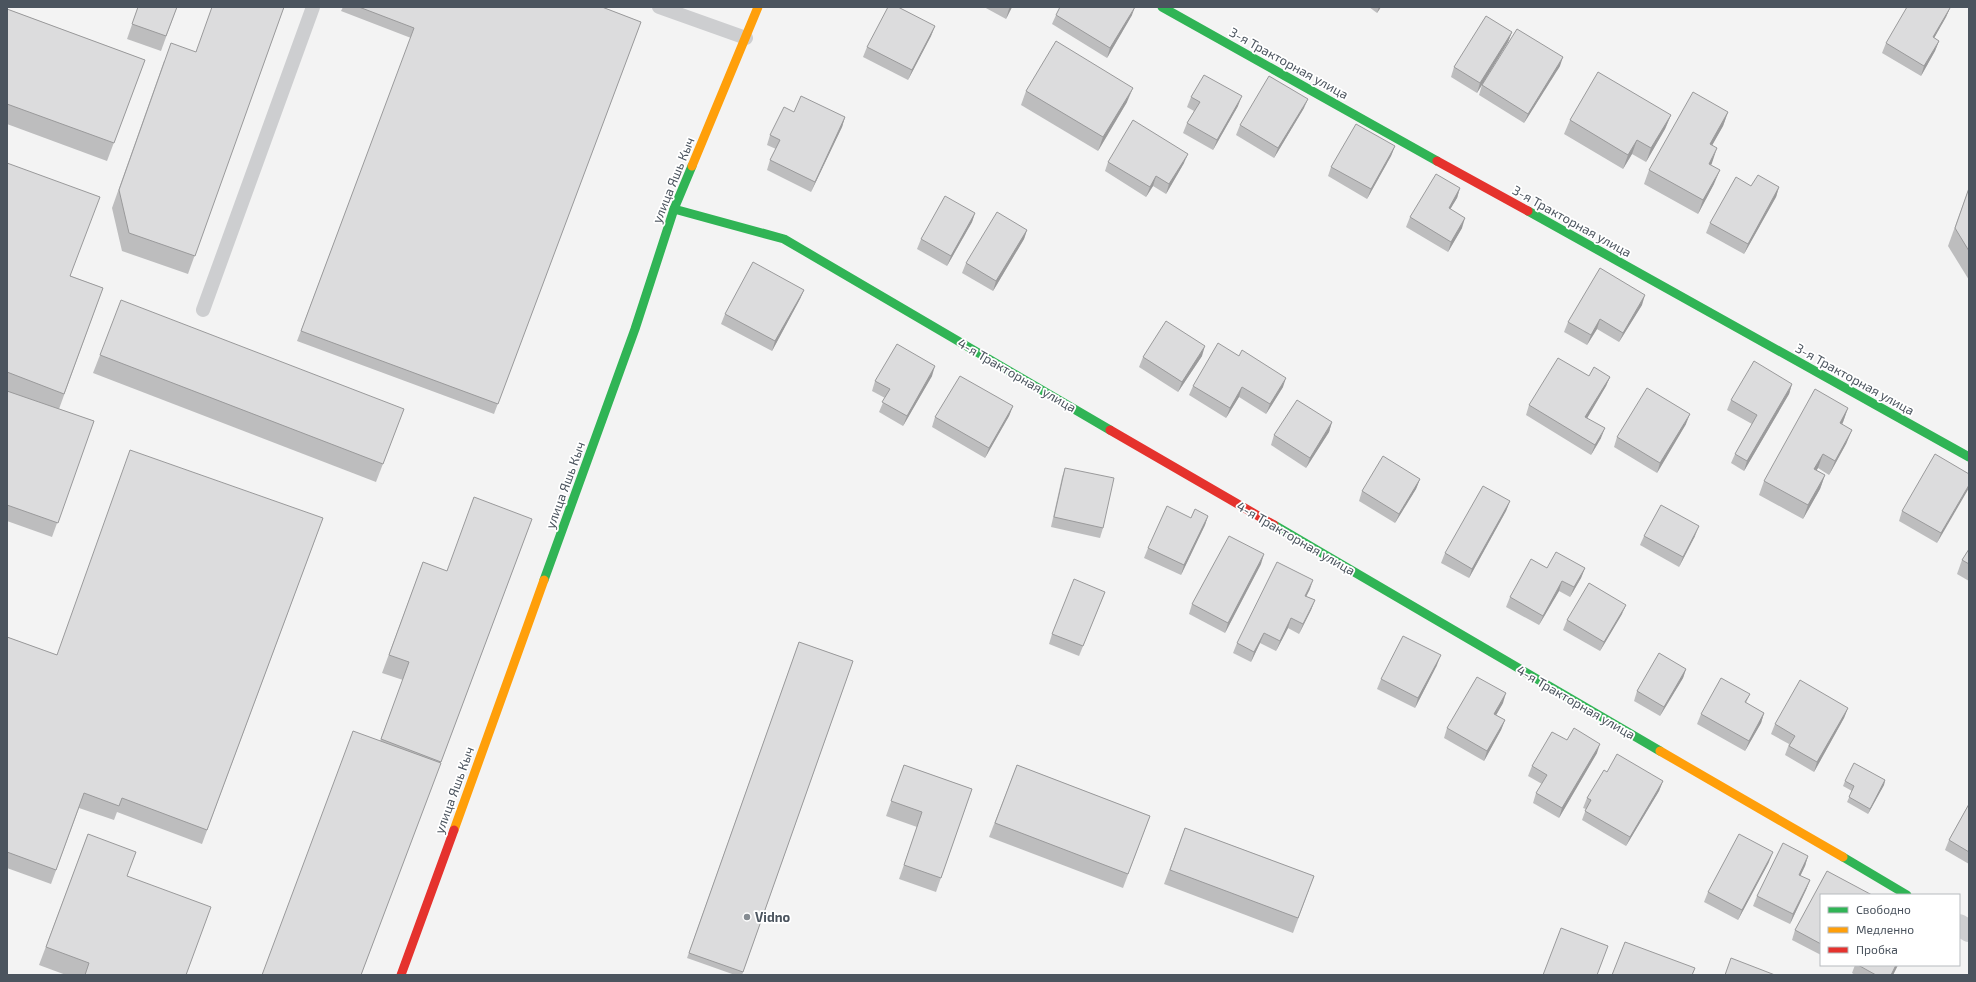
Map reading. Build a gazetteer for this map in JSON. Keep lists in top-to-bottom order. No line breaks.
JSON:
{"streets":{"street":["3-я Тракторная улица","улица Яшь Кыч","4-я Тракторная улица"]},"crossings":[["улица Яшь Кыч","4-я Тракторная улица"]],"places":["Vidno"],"legend":["Свободно","Медленно","Пробка"]}
